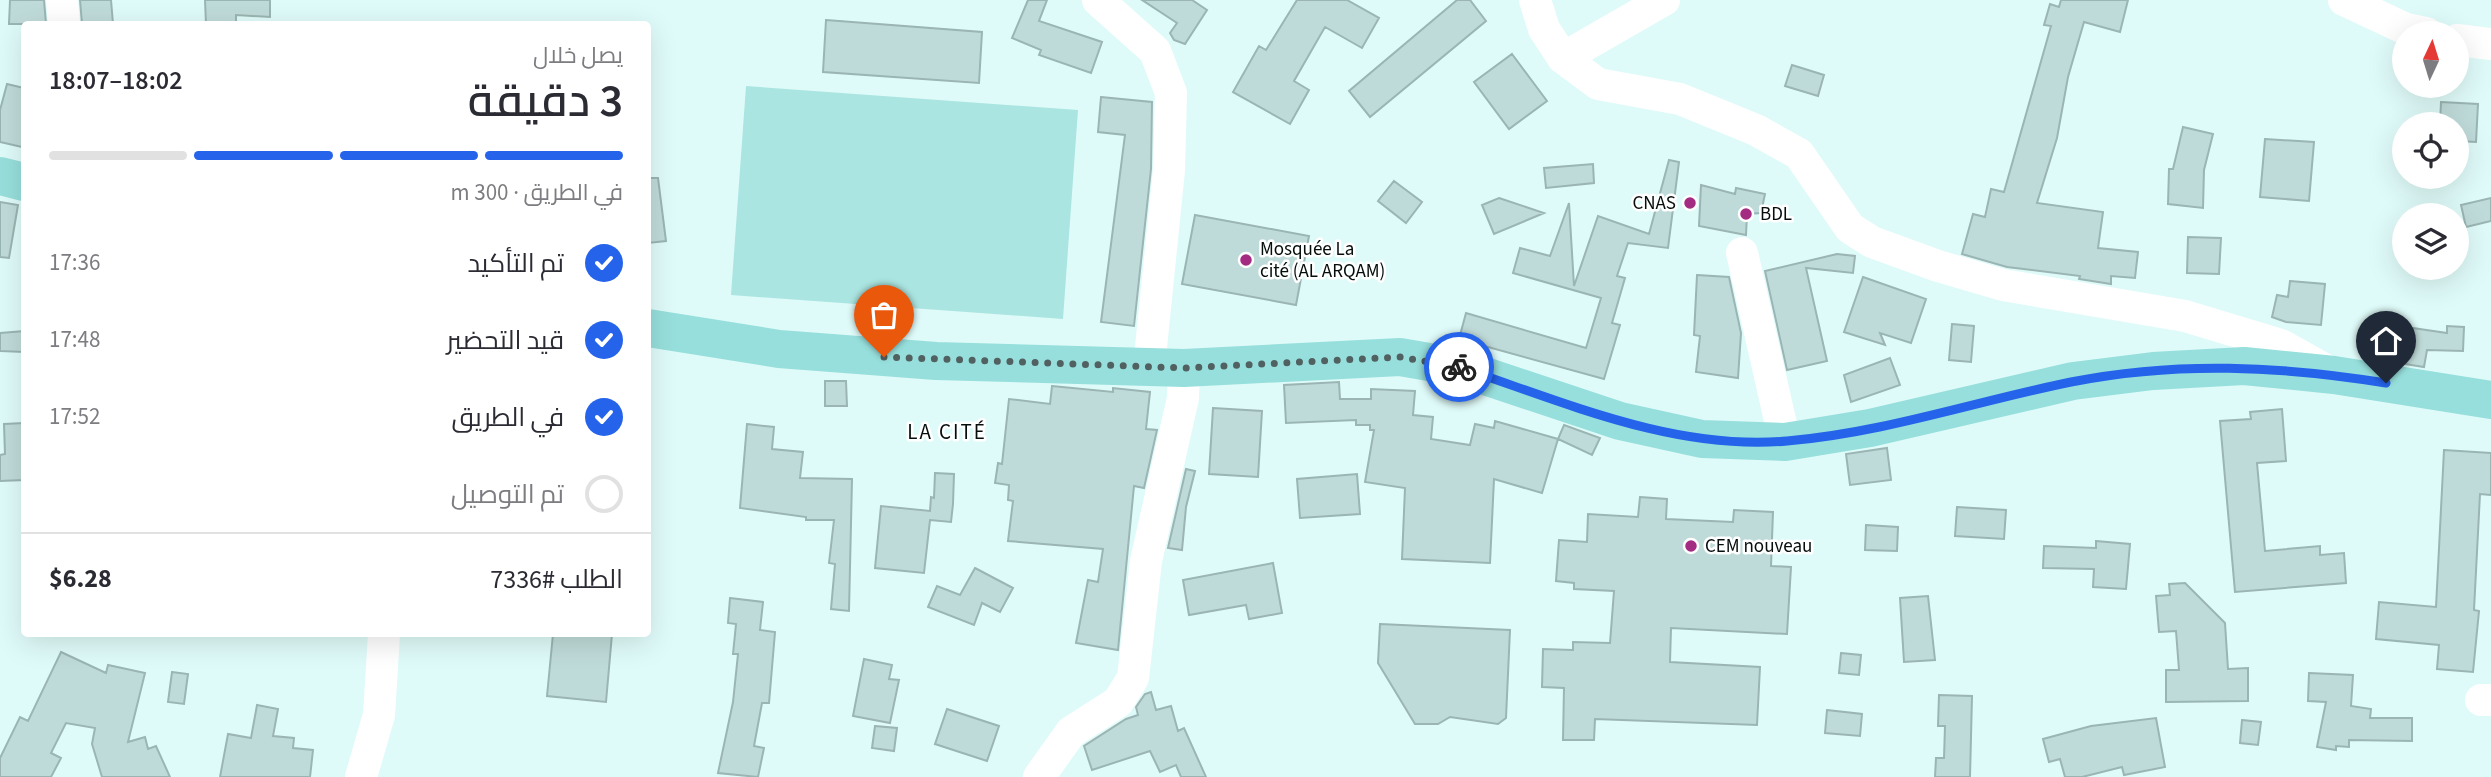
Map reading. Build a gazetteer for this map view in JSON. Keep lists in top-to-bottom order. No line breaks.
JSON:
{"districts":["LA CITÉ"],"places":["CNAS","BDL","Mosquée La cité (AL ARQAM)","CEM nouveau"],"north":"top","page":{"heading":["3 دقيقة","يصل خلال","18:02–18:07"],"panel":["الطلب #7336","$6.28"],"bar":"في الطريق · 300 m","list":[["تم التأكيد","17:36"],["قيد التحضير","17:48"],["في الطريق","17:52"],"تم التوصيل"]}}
